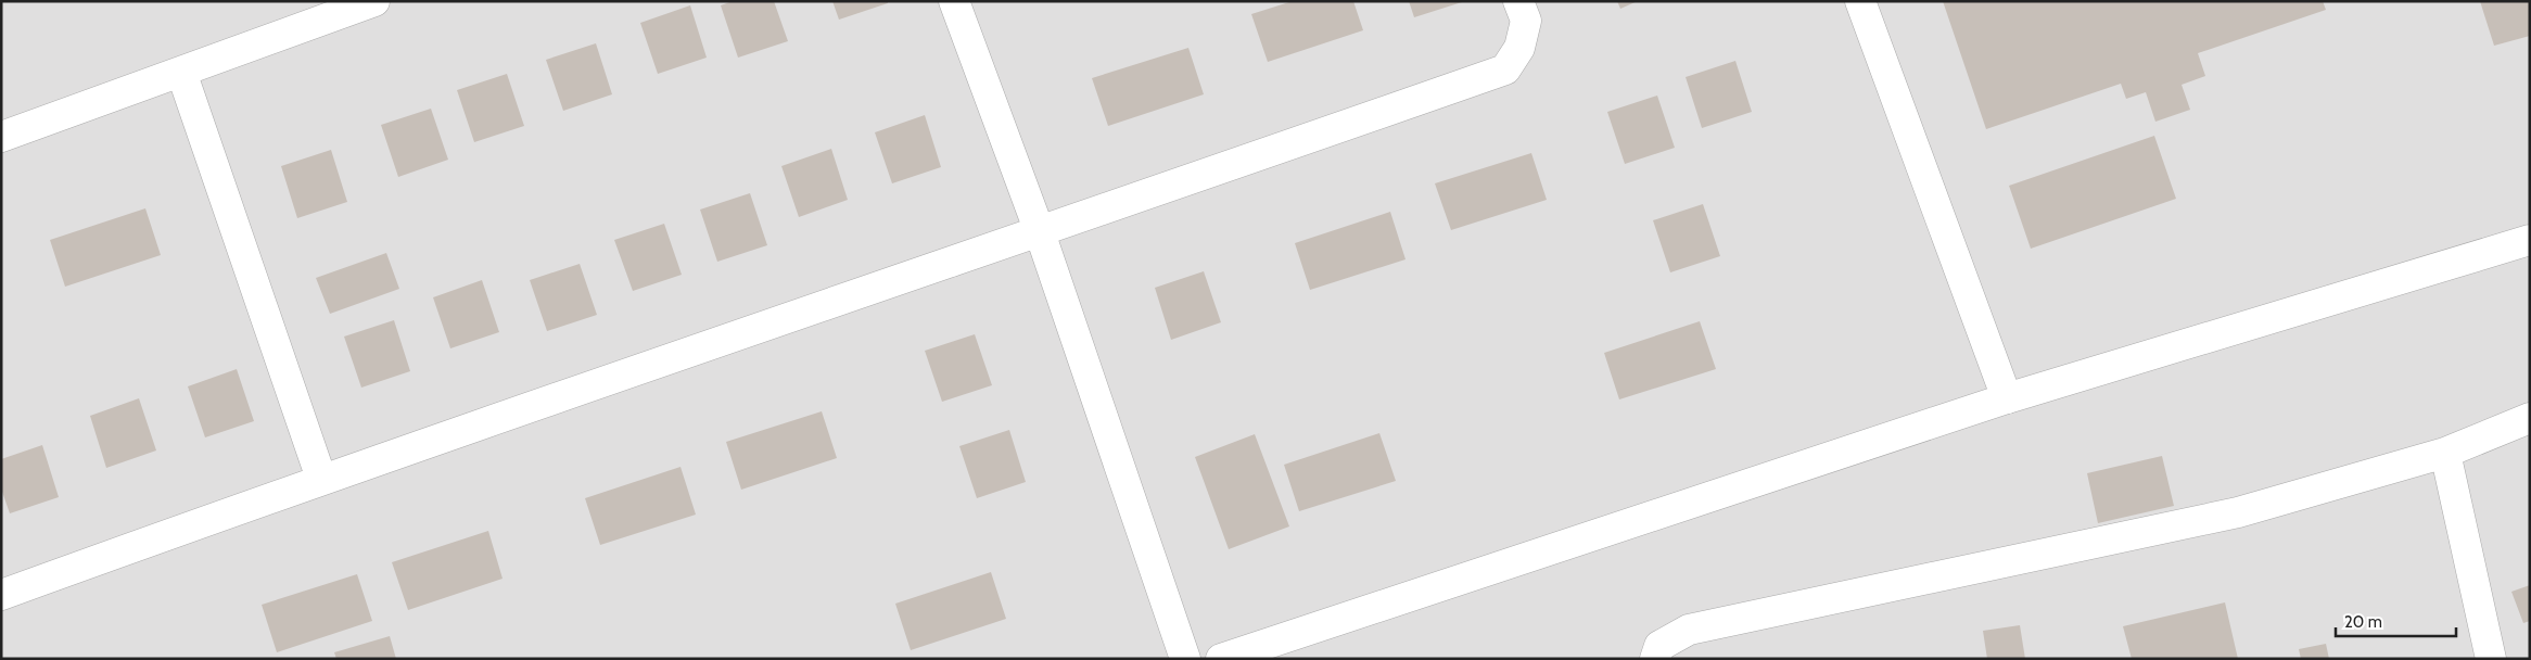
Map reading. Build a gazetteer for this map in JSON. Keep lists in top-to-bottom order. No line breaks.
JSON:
{"scale_bar":"20 m"}
